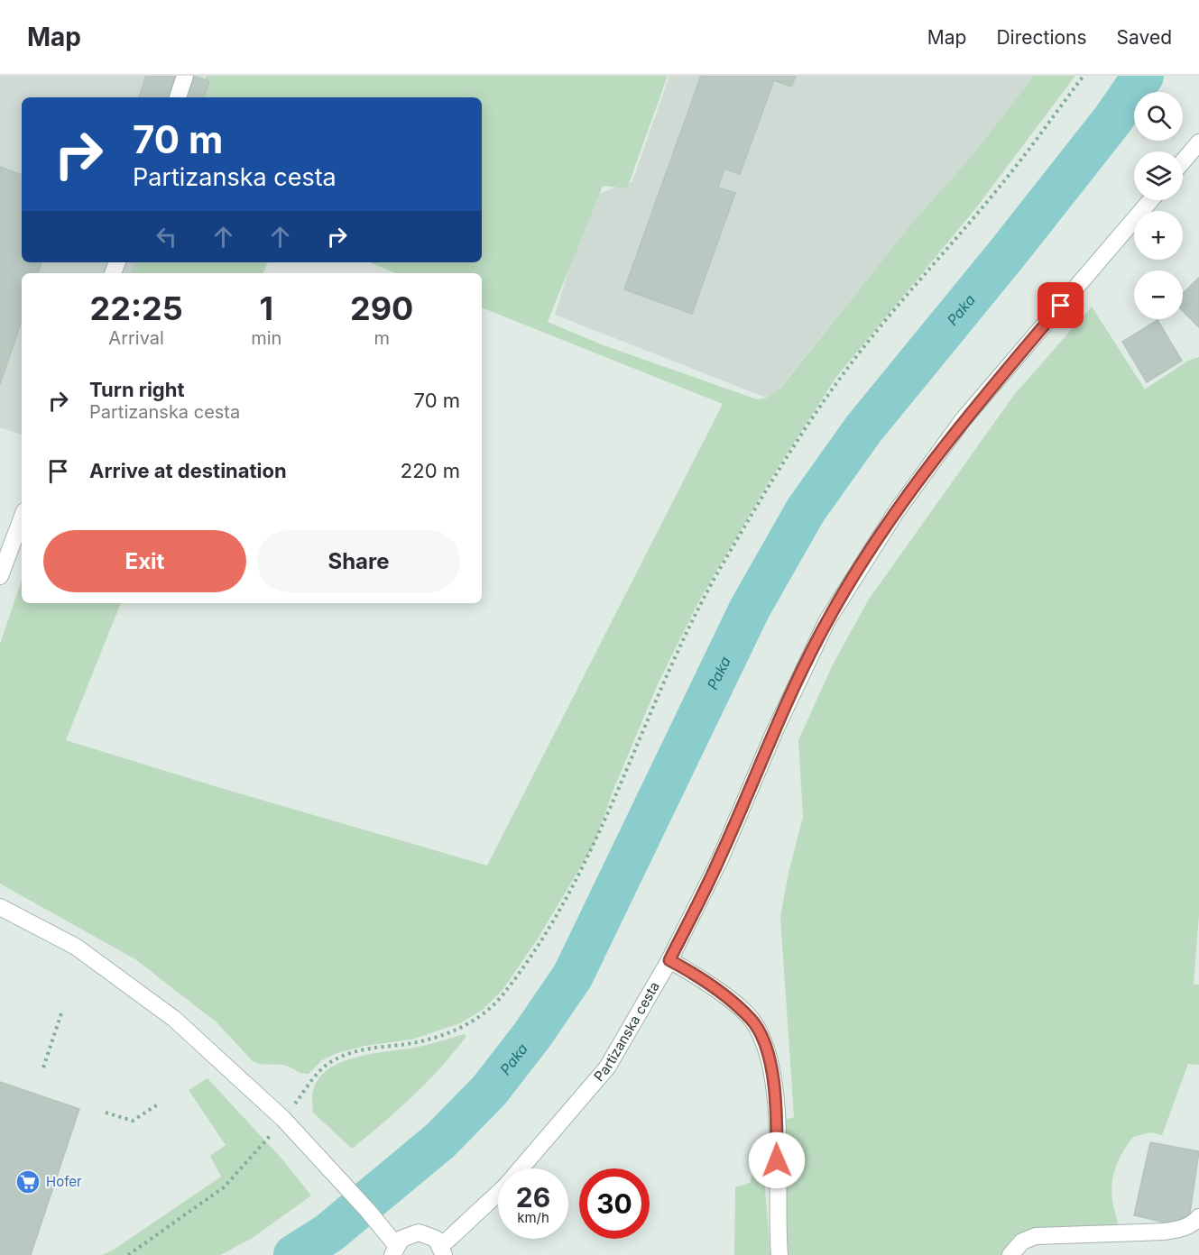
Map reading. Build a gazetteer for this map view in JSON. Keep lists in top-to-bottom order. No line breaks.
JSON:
{"streets":{"main road":["Partizanska cesta"]},"water":["Paka"],"places":{"supermarket":["Hofer"]},"page":{"header":"Map","nav":["Map","Directions","Saved"],"map_buttons":["+","−"],"turn":["70 m","Partizanska cesta"],"eta":["22:25","Arrival","1","min","290","m"],"list":[{"name":"Turn right","note":"Partizanska cesta","value":"70 m"},{"name":"Arrive at destination","value":"220 m"}],"buttons":["Exit","Share"],"speed":"26 km/h","limit":"30"}}
